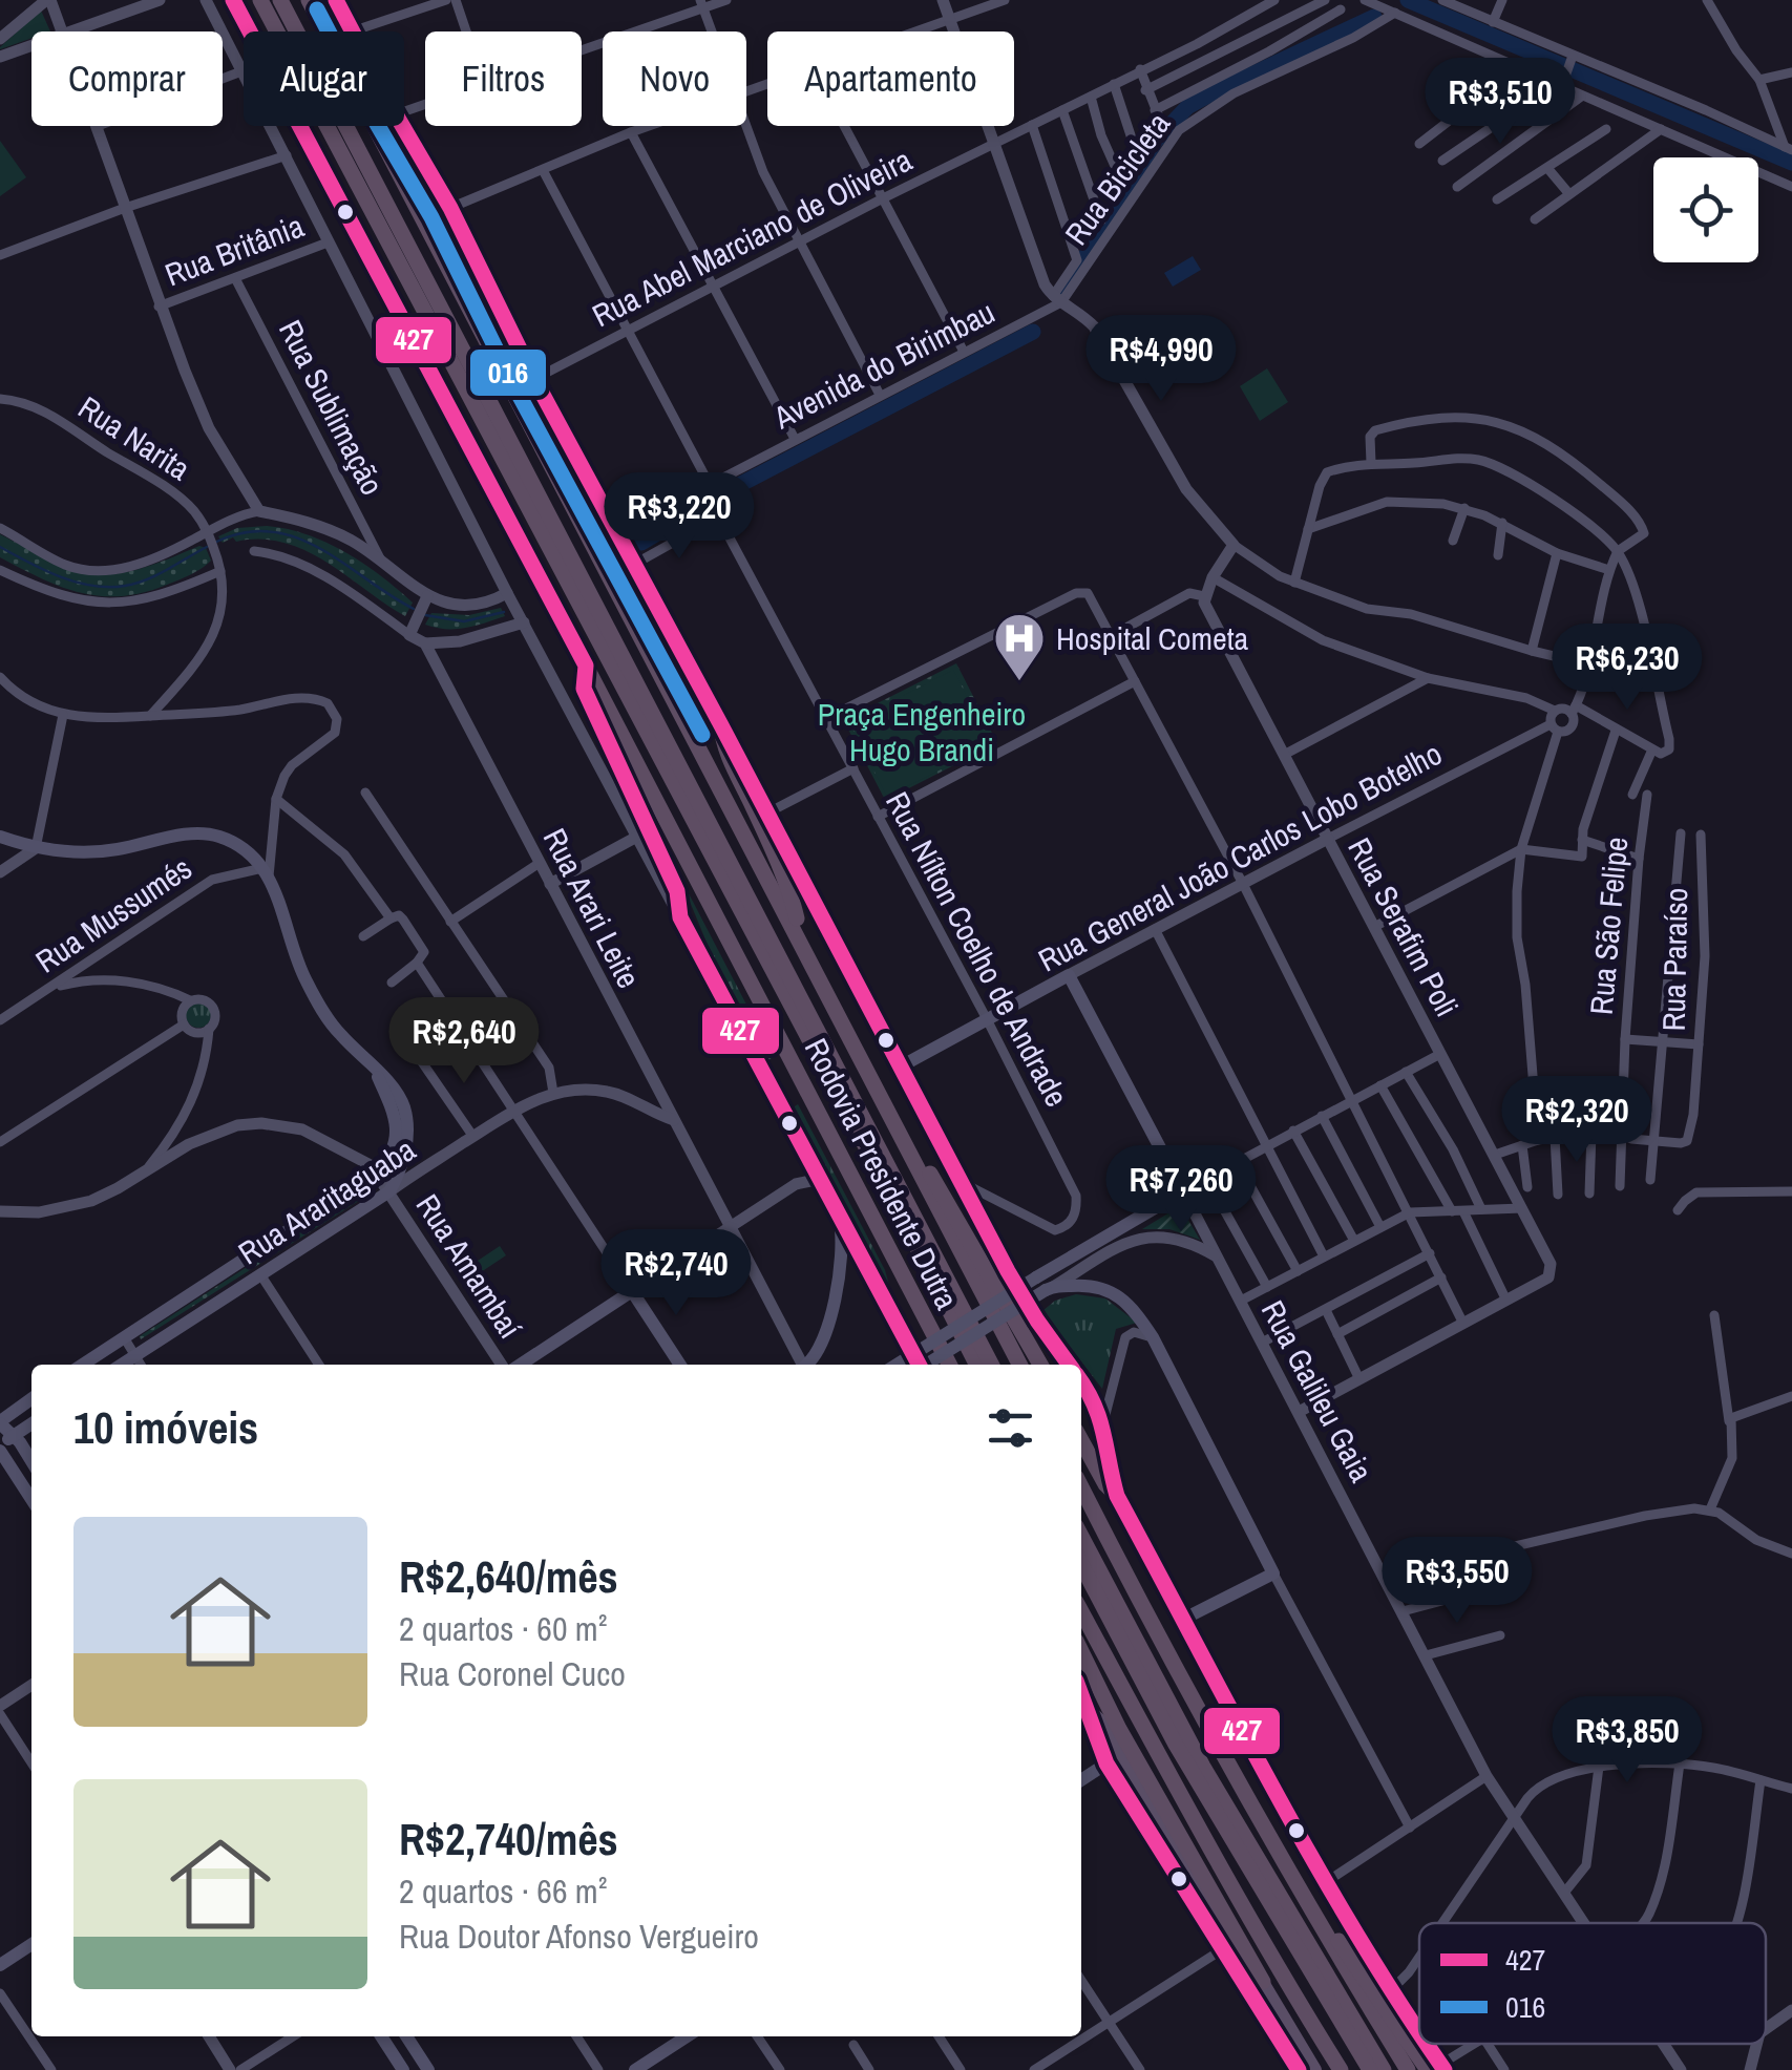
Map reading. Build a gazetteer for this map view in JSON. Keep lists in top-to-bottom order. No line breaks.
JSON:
{"streets":{"highway":["Rodovia Presidente Dutra"],"main road":["Rua General João Carlos Lobo Botelho","Rua Araritaguaba","Rua Galileu Gaia"],"street":["Rua Bicicleta","Rua Abel Marciano de Oliveira","Rua Britânia","Avenida do Birimbau","Rua Sublimação","Rua Narita","Rua Arari Leite","Rua Mussumés","Rua São Felipe","Rua Serafim Poli","Rua Nílton Coelho de Andrade","Rua Paraíso","Rua Amambaí"]},"crossings":[["Rua Bicicleta","Avenida do Birimbau"],["Rua Britânia","Rua Sublimação"],["Rua General João Carlos Lobo Botelho","Rua Serafim Poli"],["Rua General João Carlos Lobo Botelho","Rua Nílton Coelho de Andrade"],["Rua General João Carlos Lobo Botelho","Rua Galileu Gaia"],["Rua Arari Leite","Rua Araritaguaba"],["Rua Araritaguaba","Rua Amambaí"]],"parks":["Praça Engenheiro Hugo Brandi"],"places":{"hospital":["Hospital Cometa"]},"lines":["transit line 427","transit line 016"],"legend":["427","016"],"page":{"chip":["Comprar","Alugar","Filtros","Novo","Apartamento"],"price":["R$3,510","R$4,990","R$3,220","R$6,230","R$2,640","R$2,320","R$7,260","R$2,740","R$3,550","R$3,850"],"heading":"10 imóveis","list":[{"name":"R$2,640/mês","note":"2 quartos · 60 m² · Rua Coronel Cuco"},{"name":"R$2,740/mês","note":"2 quartos · 66 m² · Rua Doutor Afonso Vergueiro"}]}}
